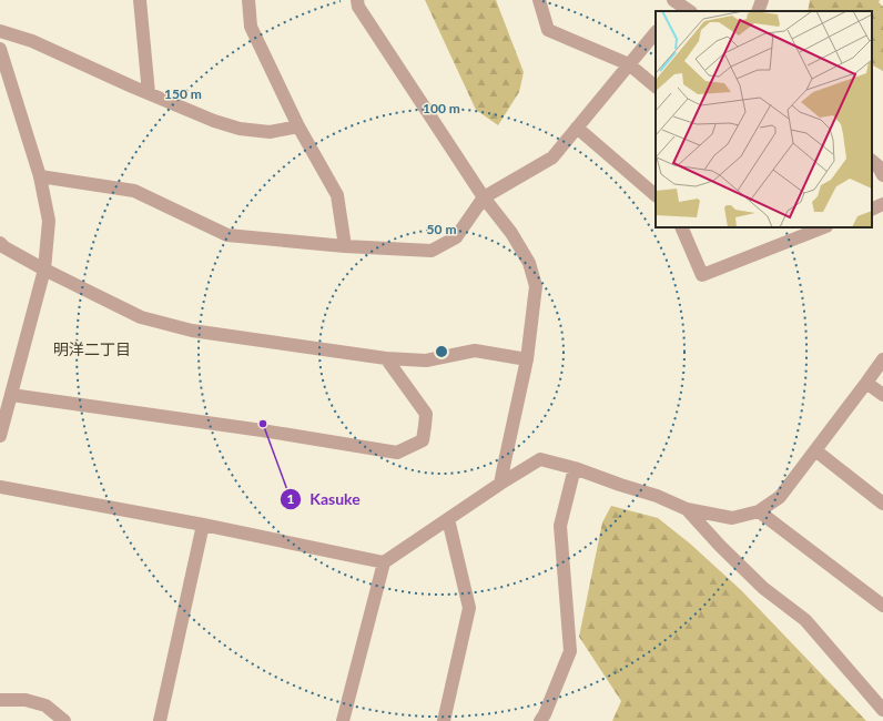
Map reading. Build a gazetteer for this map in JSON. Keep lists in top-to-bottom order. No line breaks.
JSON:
{"districts":["明洋二丁目"],"places":["Kasuke"],"rings":["150 m","100 m","50 m"]}
